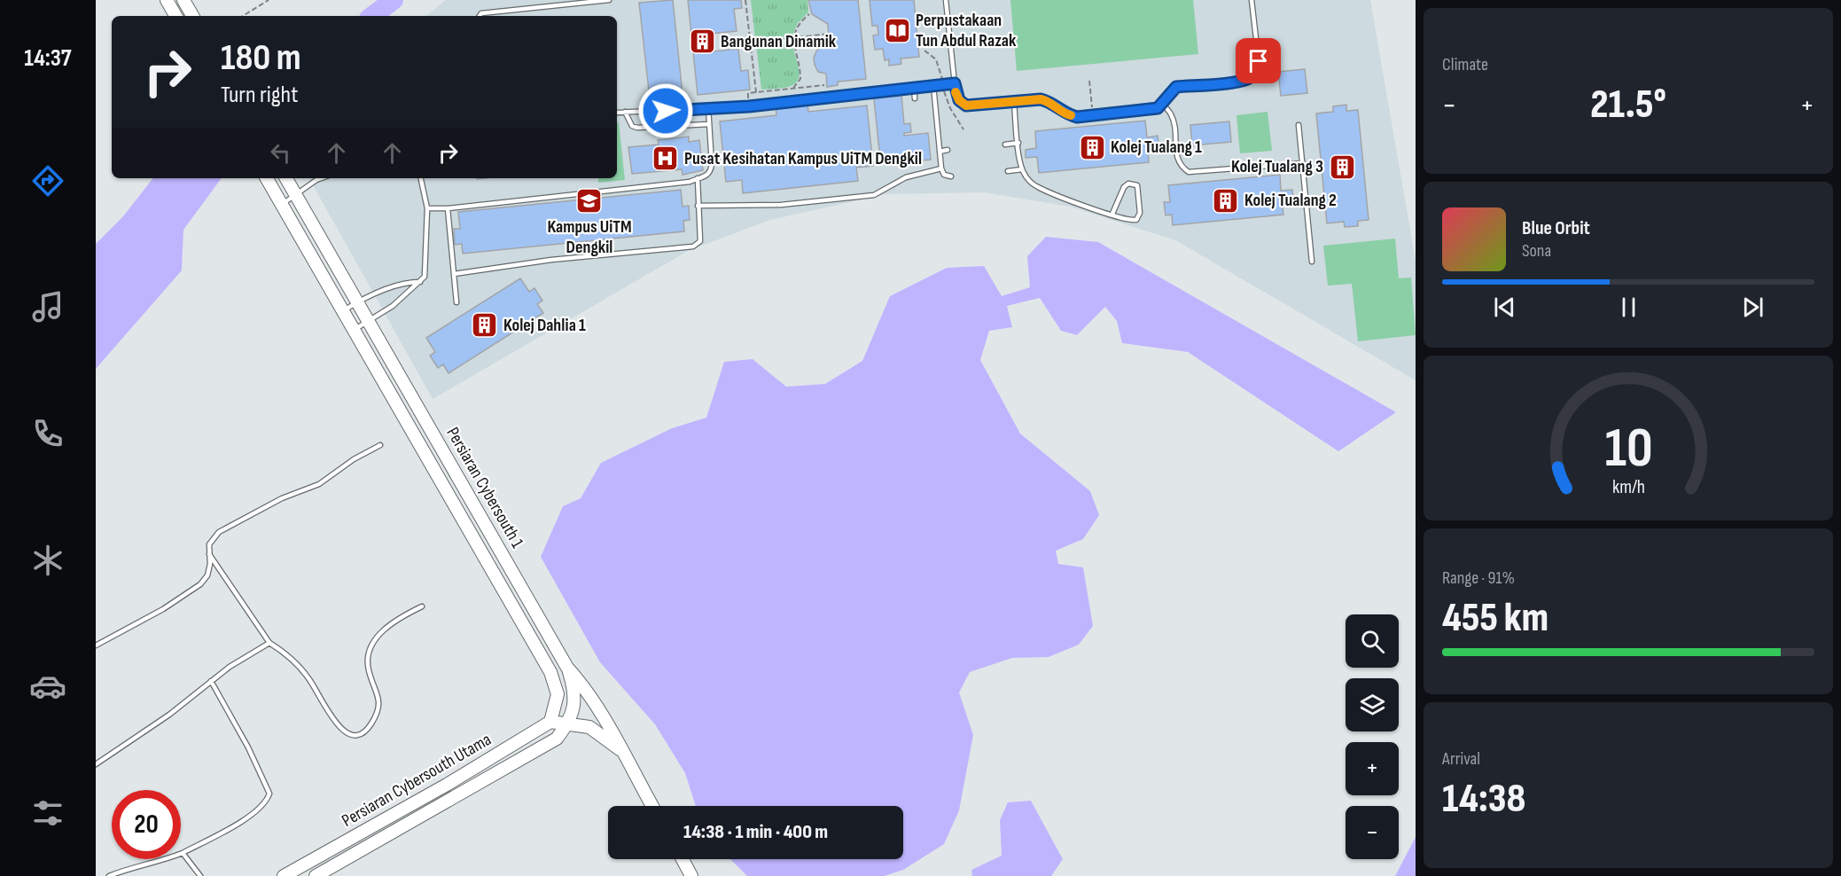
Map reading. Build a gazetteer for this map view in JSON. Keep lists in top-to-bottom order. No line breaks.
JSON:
{"streets":{"street":["Persiaran Cybersouth 1","Persiaran Cybersouth Utama"]},"crossings":[["Persiaran Cybersouth 1","Persiaran Cybersouth Utama"]],"places":{"library":["Perpustakaan Tun Abdul Razak"],"building":["Bangunan Dinamik","Kolej Tualang 1","Kolej Tualang 3","Kolej Tualang 2","Kolej Dahlia 1"],"hospital":["Pusat Kesihatan Kampus UiTM Dengkil"],"school or university":["Kampus UiTM Dengkil"]},"page":{"tabs":"14:37","tile":["Climate",["Range · 91%","455 km"],["Arrival","14:38"]],"turn":["180 m","Turn right"],"heat":["−","21.5°","+"],"song":["Blue Orbit","Sona"],"map_buttons":["+","−"],"limit":"20","trip":"14:38 · 1 min · 400 m","gauge":["10","km/h"]}}
